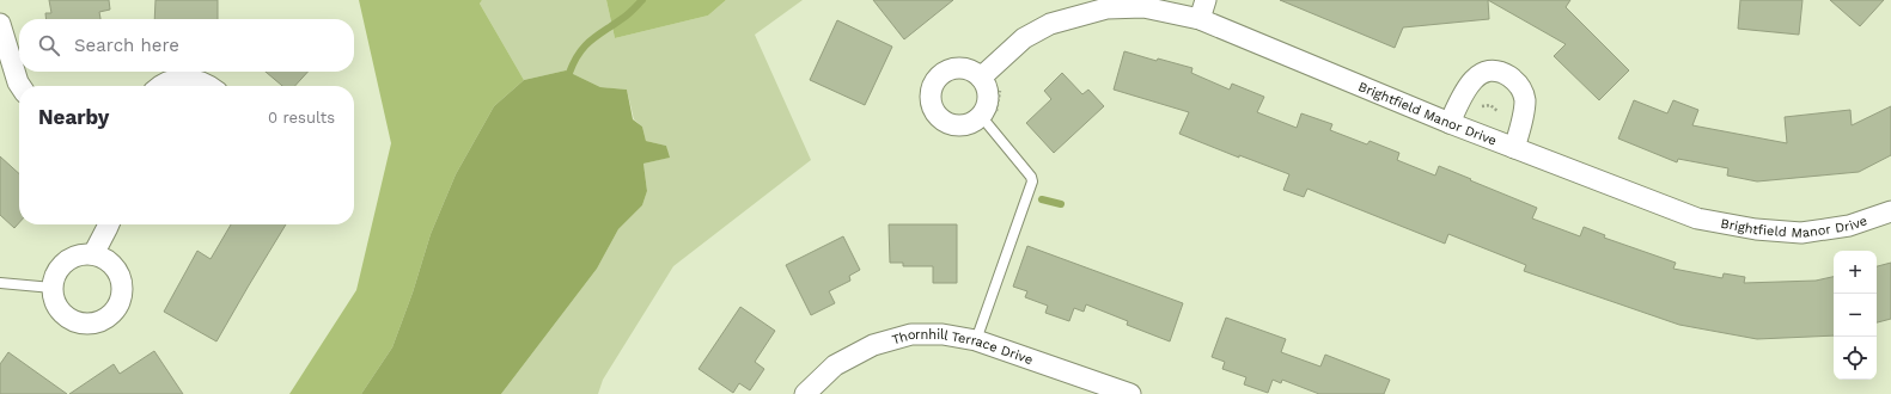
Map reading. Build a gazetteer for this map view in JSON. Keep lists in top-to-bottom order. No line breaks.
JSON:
{"streets":{"street":["Brightfield Manor Drive","Thornhill Terrace Drive"]},"page":{"search":"Search here","heading":["Nearby","0 results"],"map_buttons":["+","−"]}}
